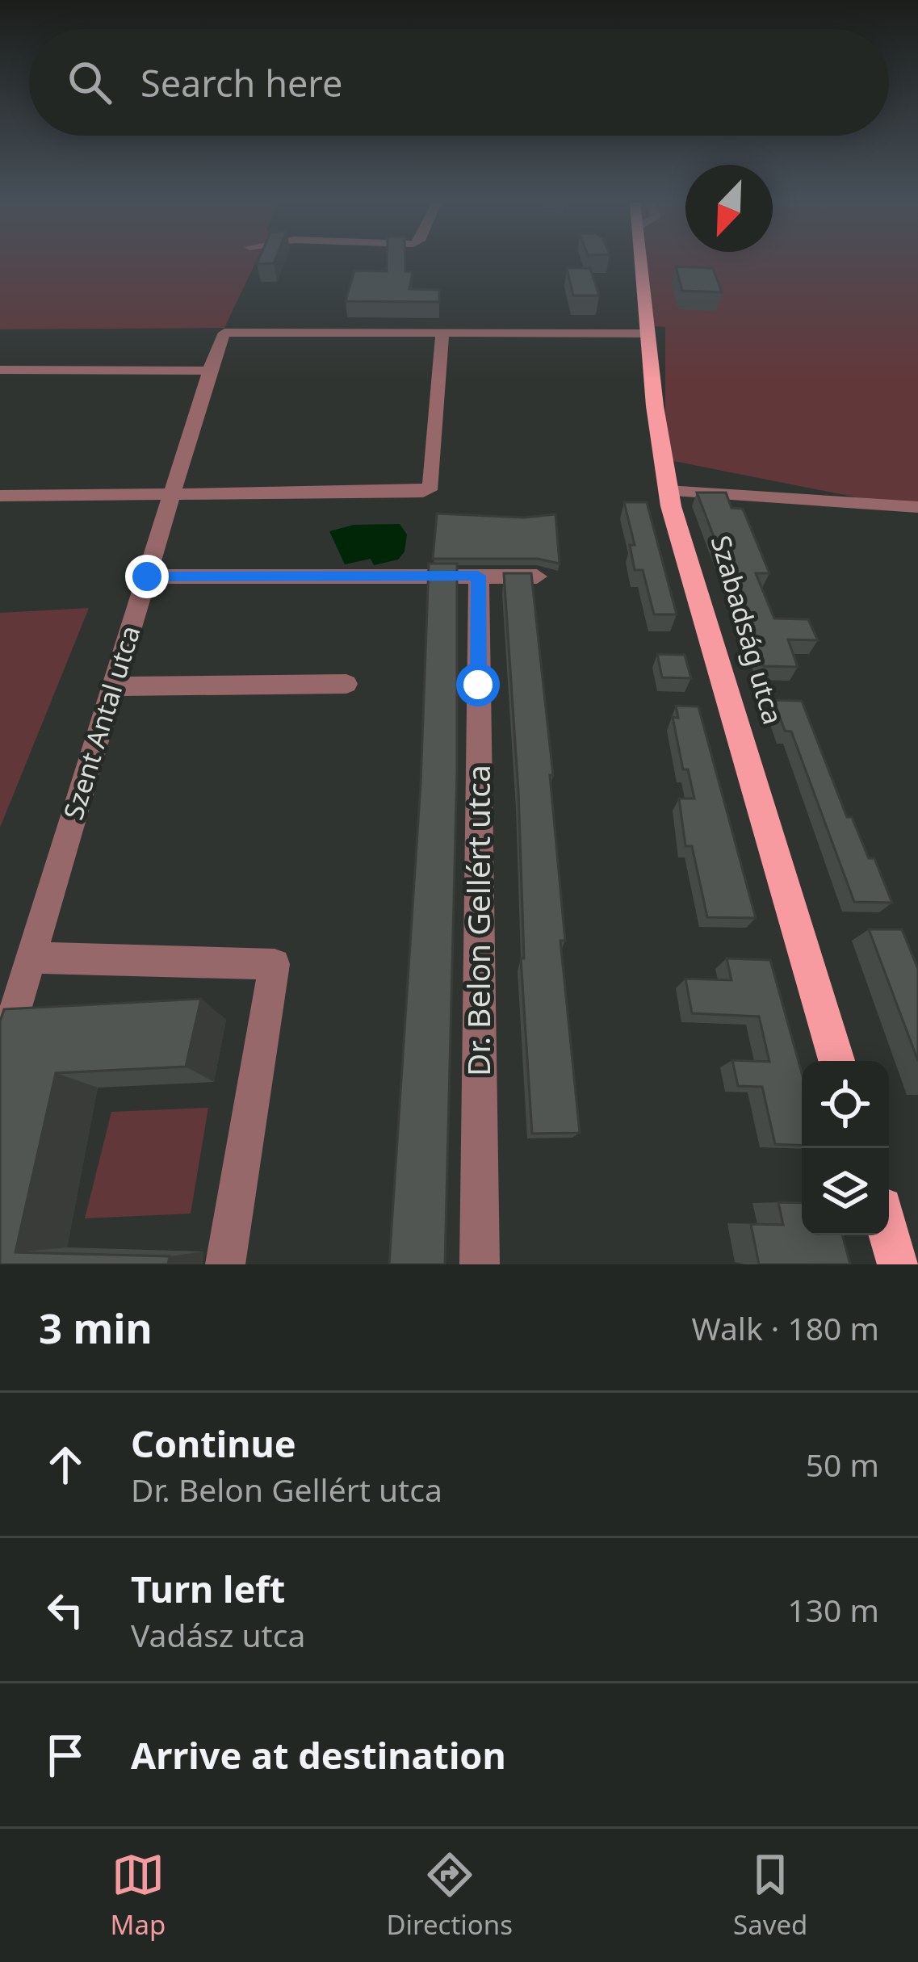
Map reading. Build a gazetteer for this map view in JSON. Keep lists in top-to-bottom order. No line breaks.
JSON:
{"streets":{"main road":["Szabadság utca"],"street":["Szent Antal utca","Dr. Belon Gellért utca"]},"north":"bottom left","page":{"search":"Search here","heading":["3 min","Walk · 180 m"],"list":[["Continue","Dr. Belon Gellért utca","50 m"],["Turn left","Vadász utca","130 m"],"Arrive at destination"],"nav":["Map","Directions","Saved"]}}
